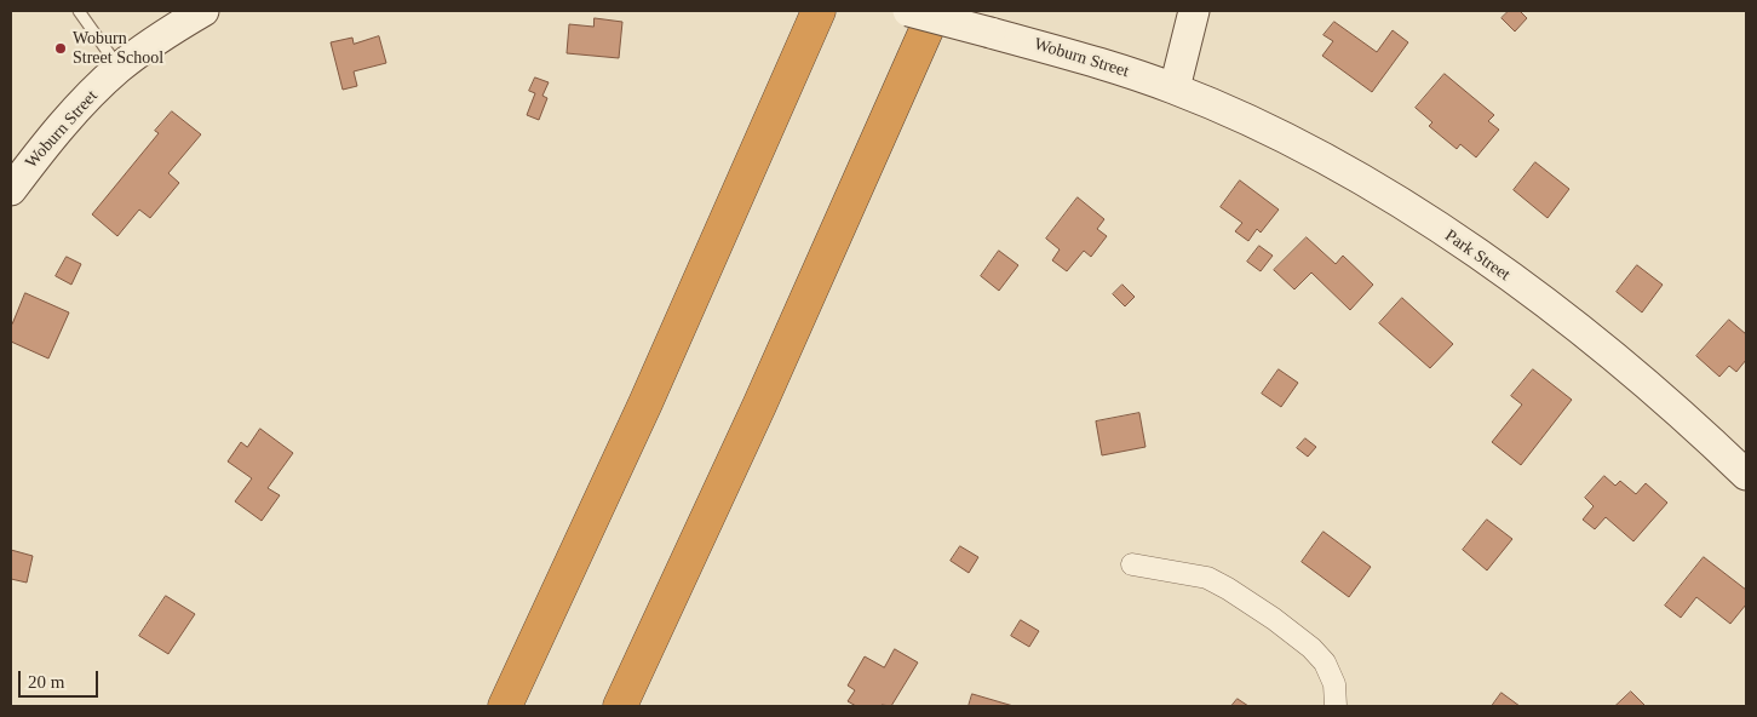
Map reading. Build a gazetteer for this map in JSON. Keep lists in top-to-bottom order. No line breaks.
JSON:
{"streets":{"street":["Woburn Street","Park Street"]},"crossings":[["Woburn Street","Park Street"]],"places":["Woburn Street School"],"scale_bar":"20 m"}
